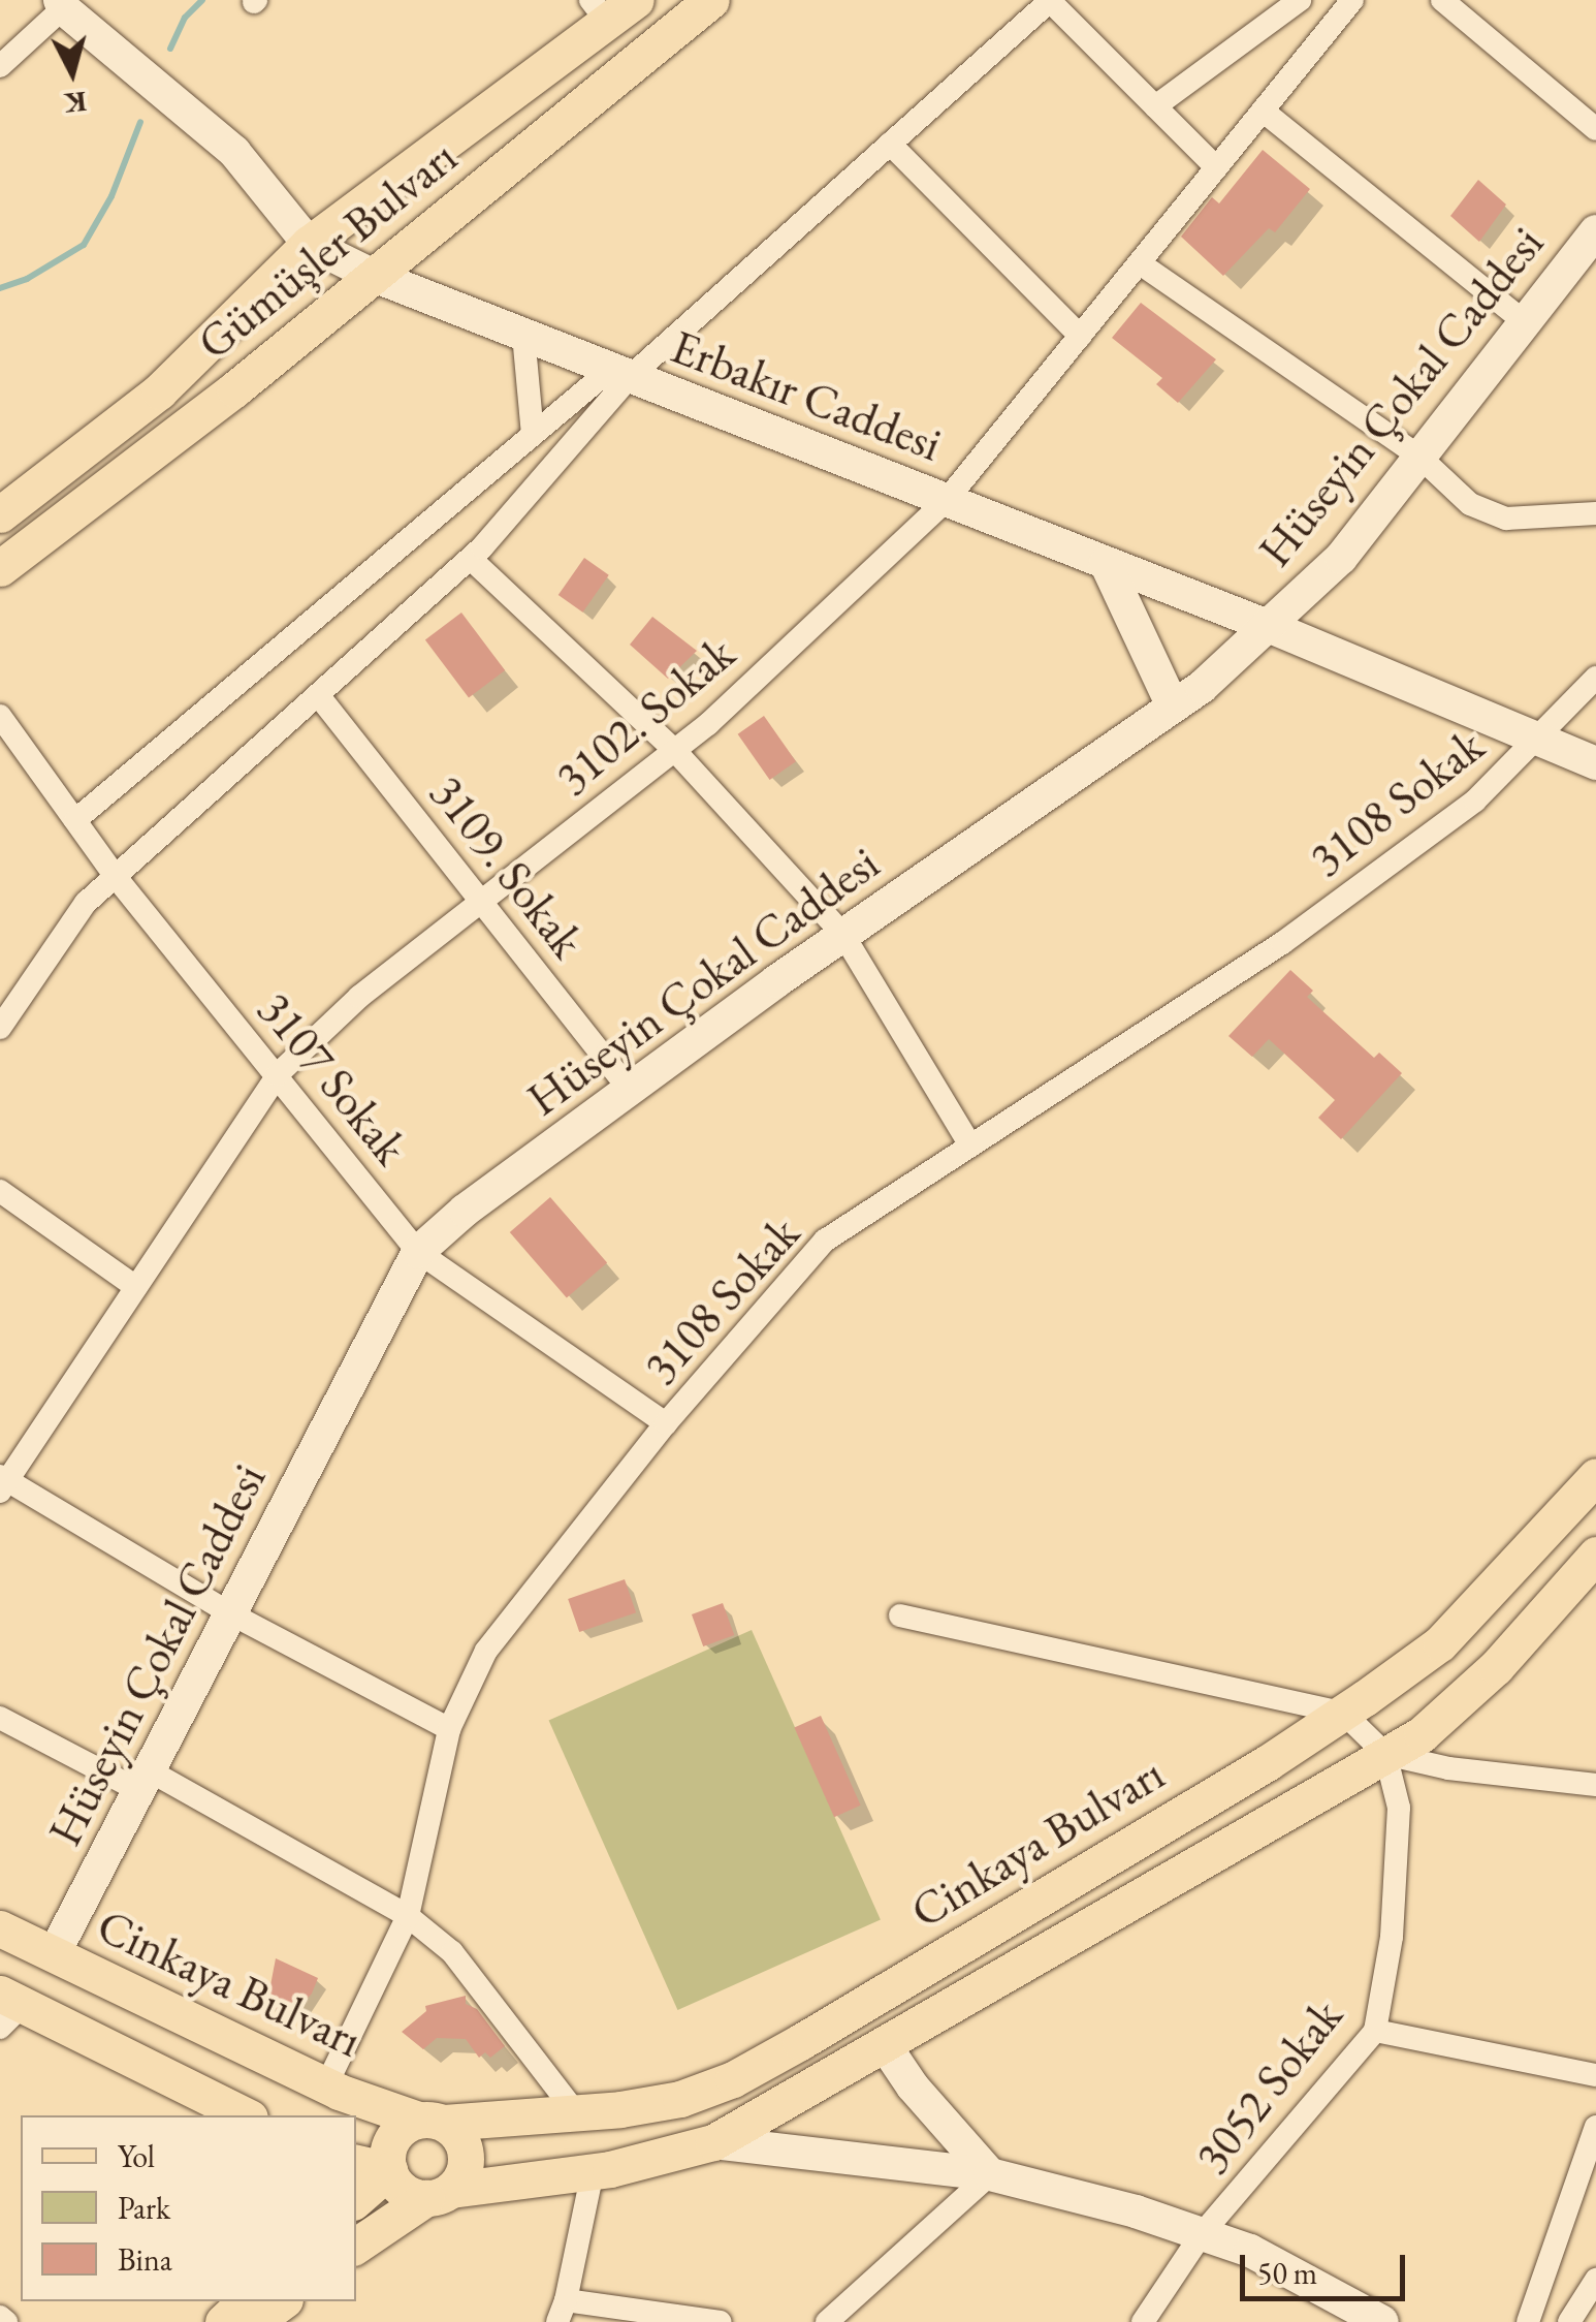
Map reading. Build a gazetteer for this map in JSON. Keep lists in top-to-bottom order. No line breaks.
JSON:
{"streets":{"main road":["Gümüşler Bulvarı","Cinkaya Bulvarı"],"street":["Erbakır Caddesi","Hüseyin Çokal Caddesi","3102. Sokak","3108 Sokak","3109. Sokak","3107 Sokak","3052 Sokak"]},"crossings":[["Gümüşler Bulvarı","Erbakır Caddesi"],["Erbakır Caddesi","Hüseyin Çokal Caddesi"],["Erbakır Caddesi","3102. Sokak"],["Erbakır Caddesi","3108 Sokak"],["Hüseyin Çokal Caddesi","3109. Sokak"],["Hüseyin Çokal Caddesi","3107 Sokak"],["Hüseyin Çokal Caddesi","Cinkaya Bulvarı"],["3102. Sokak","3109. Sokak"],["3102. Sokak","3107 Sokak"],["3108 Sokak","3107 Sokak"],["3108 Sokak","Cinkaya Bulvarı"],["Cinkaya Bulvarı","3052 Sokak"]],"legend":["Yol","Park","Bina"],"scale_bar":"50 m","north":"bottom"}
